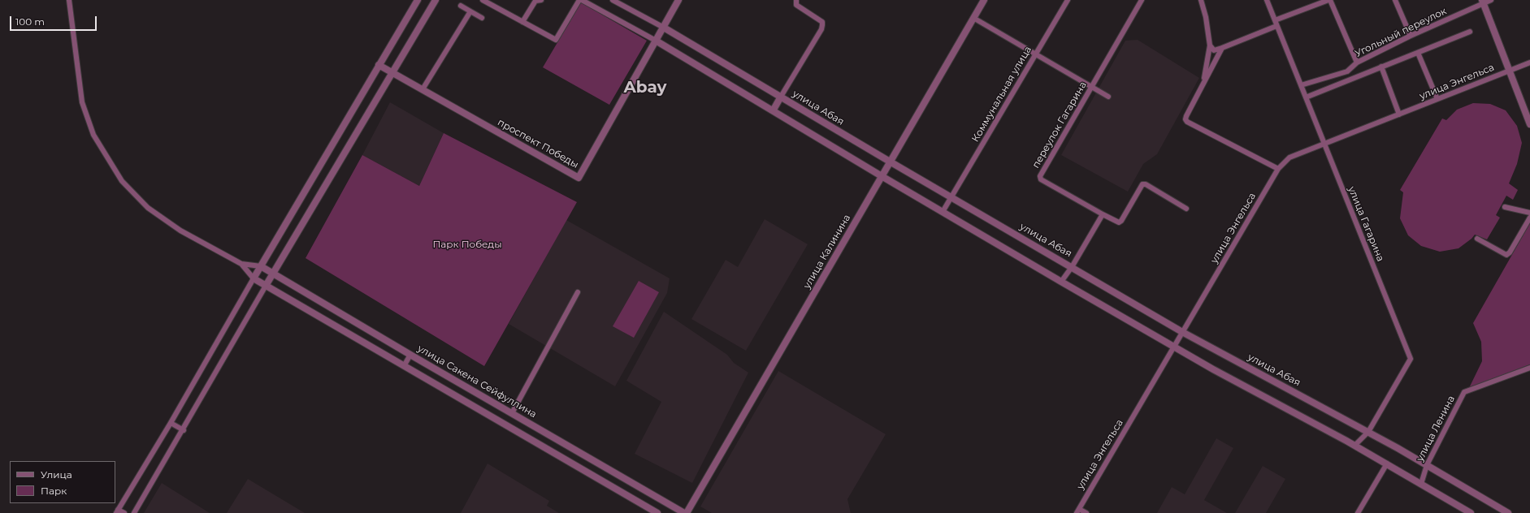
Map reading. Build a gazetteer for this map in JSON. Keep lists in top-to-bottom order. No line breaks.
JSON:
{"streets":{"street":["Угольный переулок","улица Энгельса","Коммунальная улица","улица Абая","переулок Гагарина","проспект Победы","улица Гагарина","улица Калинина","улица Сакена Сейфуллина","улица Ленина"]},"crossings":[["Угольный переулок","улица Гагарина"],["улица Энгельса","улица Абая"],["улица Энгельса","улица Гагарина"],["Коммунальная улица","улица Абая"],["улица Абая","улица Гагарина"],["улица Абая","улица Калинина"],["улица Абая","улица Ленина"]],"districts":["Abay"],"parks":["Парк Победы"],"legend":["Улица","Парк"],"scale_bar":"100 m"}
